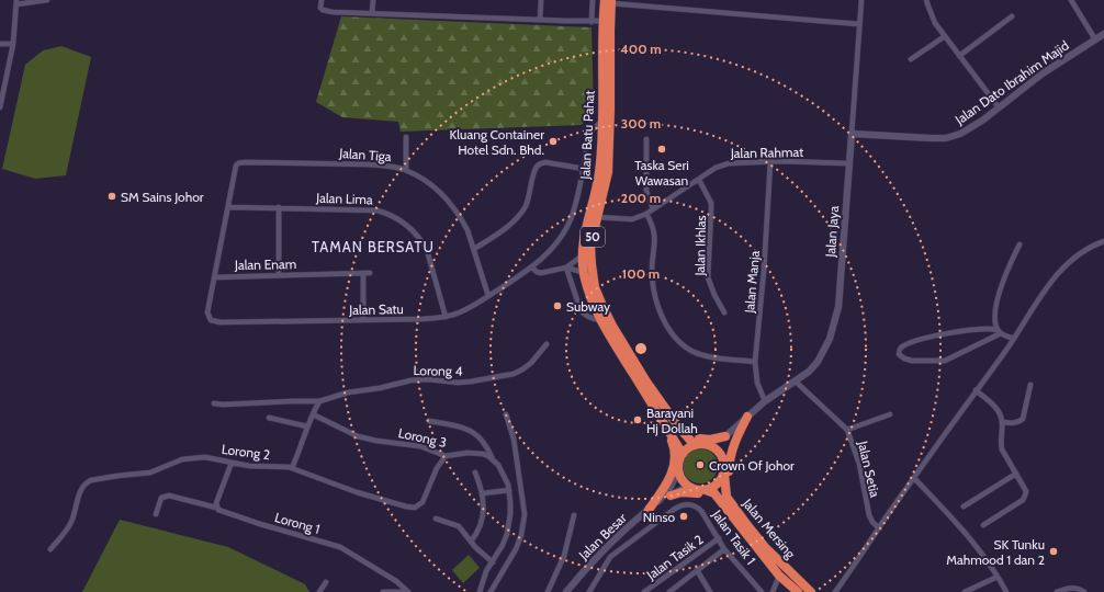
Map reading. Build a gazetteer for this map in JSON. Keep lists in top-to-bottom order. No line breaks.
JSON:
{"streets":{"highway":["Jalan Batu Pahat","50","Jalan Mersing"],"street":["Jalan Dato Ibrahim Majid","Jalan Rahmat","Jalan Tiga","Jalan Lima","Jalan Jaya","Jalan Ikhlas","Jalan Enam","Jalan Manja","Jalan Satu","Lorong 4","Lorong 3","Lorong 2","Jalan Setia","Lorong 1","Jalan Besar","Jalan Tasik 1","Jalan Tasik 2"]},"crossings":[["Jalan Dato Ibrahim Majid","Jalan Jaya"],["Jalan Batu Pahat","Jalan Rahmat"],["Jalan Batu Pahat","Jalan Jaya"],["Jalan Batu Pahat","Jalan Satu"],["Jalan Batu Pahat","Jalan Mersing"],["Jalan Batu Pahat","Jalan Besar"],["Jalan Rahmat","Jalan Jaya"],["Jalan Rahmat","Jalan Ikhlas"],["Jalan Rahmat","Jalan Manja"],["Jalan Tiga","Jalan Lima"],["Jalan Tiga","Jalan Satu"],["Jalan Lima","Jalan Satu"],["Jalan Jaya","Jalan Manja"],["Jalan Jaya","Jalan Setia"],["Jalan Jaya","Jalan Mersing"],["Jalan Jaya","Jalan Besar"],["Jalan Enam","Jalan Satu"],["Lorong 3","Lorong 2"],["Jalan Mersing","Jalan Besar"],["Jalan Tasik 1","Jalan Tasik 2"]],"districts":["TAMAN BERSATU"],"places":["Kluang Container Hotel Sdn. Bhd.","Taska Seri Wawasan","SM Sains Johor","Subway","Barayani Hj Dollah","Crown Of Johor","Ninso","SK Tunku Mahmood 1 dan 2"],"rings":["400 m","300 m","200 m","100 m"]}
